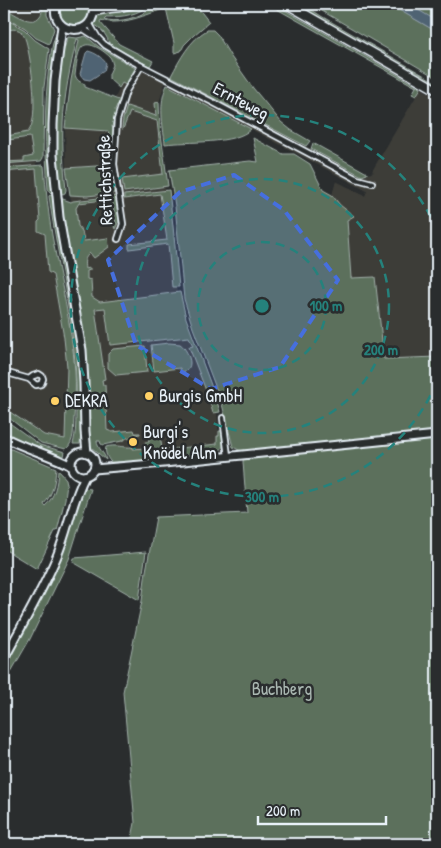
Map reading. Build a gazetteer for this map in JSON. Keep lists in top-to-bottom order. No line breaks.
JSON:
{"streets":{"street":["Ernteweg","Rettichstraße"]},"crossings":[["Ernteweg","Rettichstraße"]],"parks":["Buchberg"],"places":["Burgis GmbH","DEKRA","Burgi's Knödel Alm"],"scale_bar":"200 m","rings":["100 m","200 m","300 m"]}
